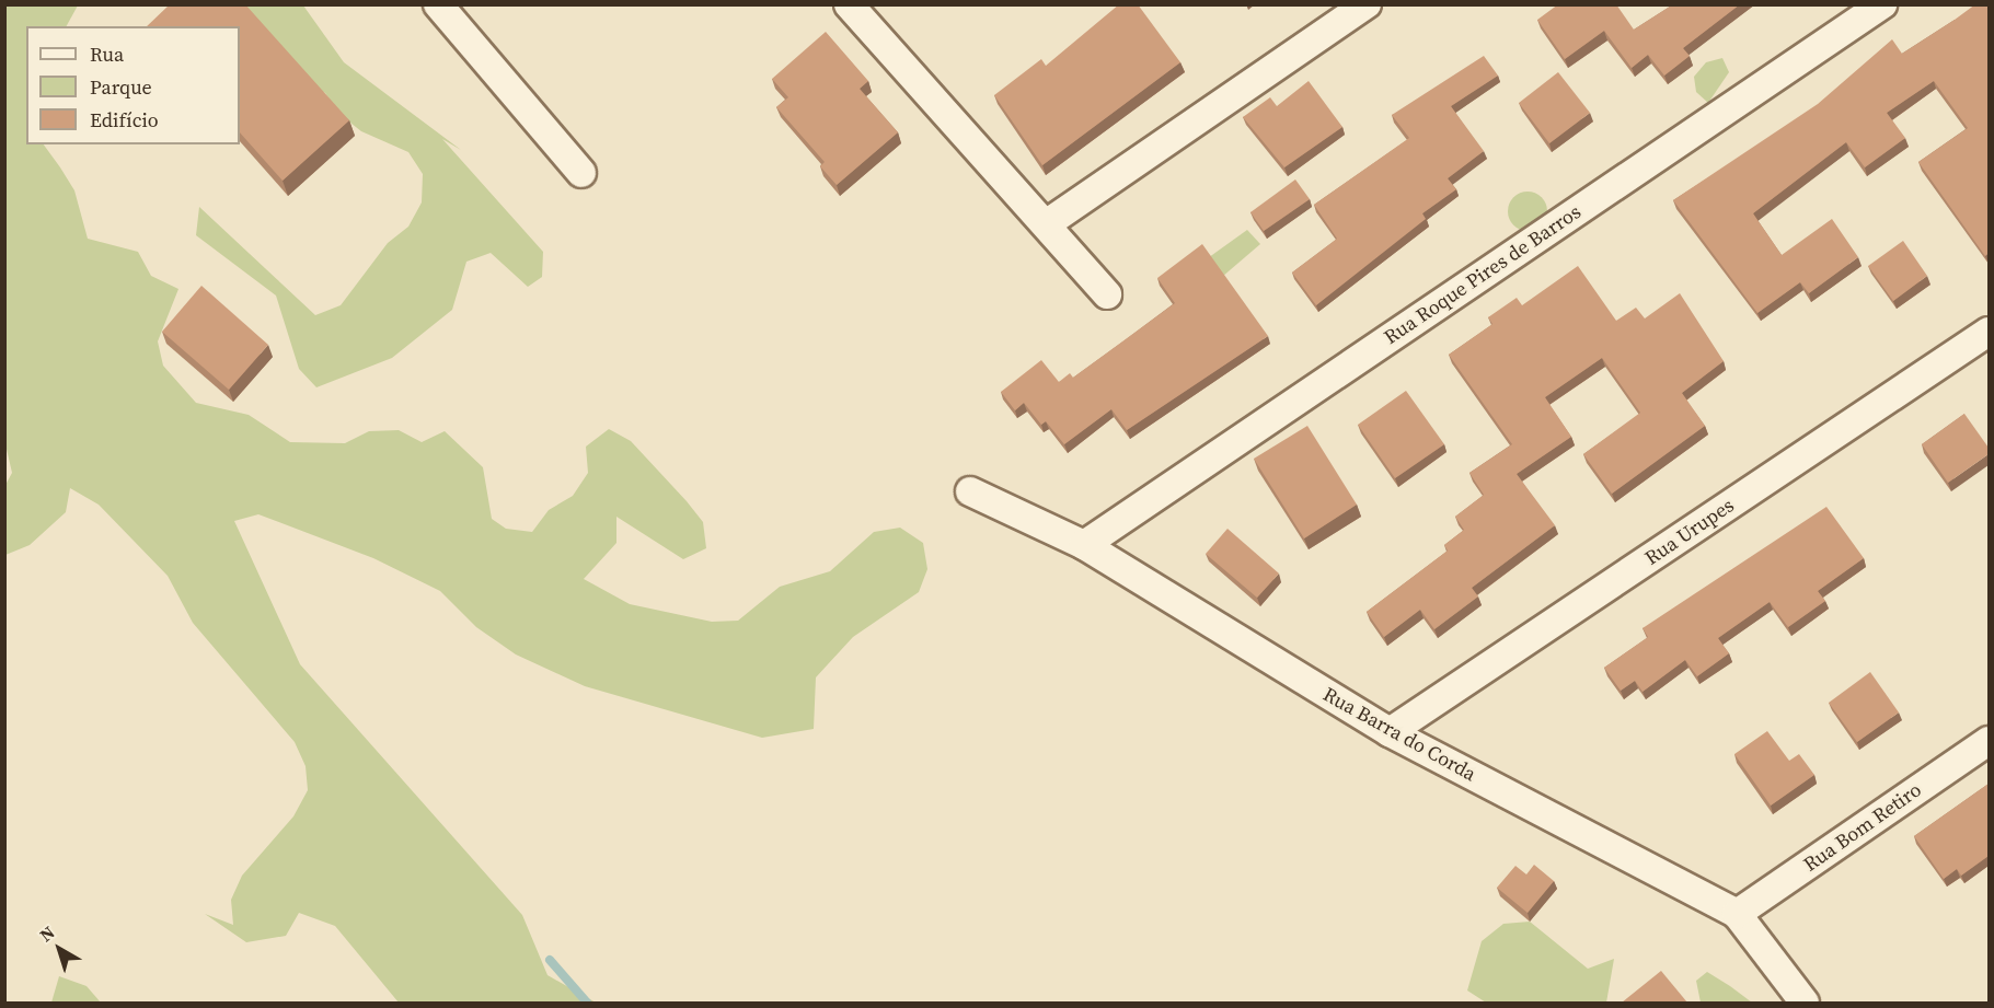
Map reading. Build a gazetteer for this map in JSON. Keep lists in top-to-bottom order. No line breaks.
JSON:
{"streets":{"street":["Rua Roque Pires de Barros","Rua Urupes","Rua Barra do Corda","Rua Bom Retiro"]},"crossings":[["Rua Roque Pires de Barros","Rua Barra do Corda"],["Rua Urupes","Rua Barra do Corda"],["Rua Barra do Corda","Rua Bom Retiro"]],"legend":["Rua","Parque","Edifício"],"north":"top left"}
